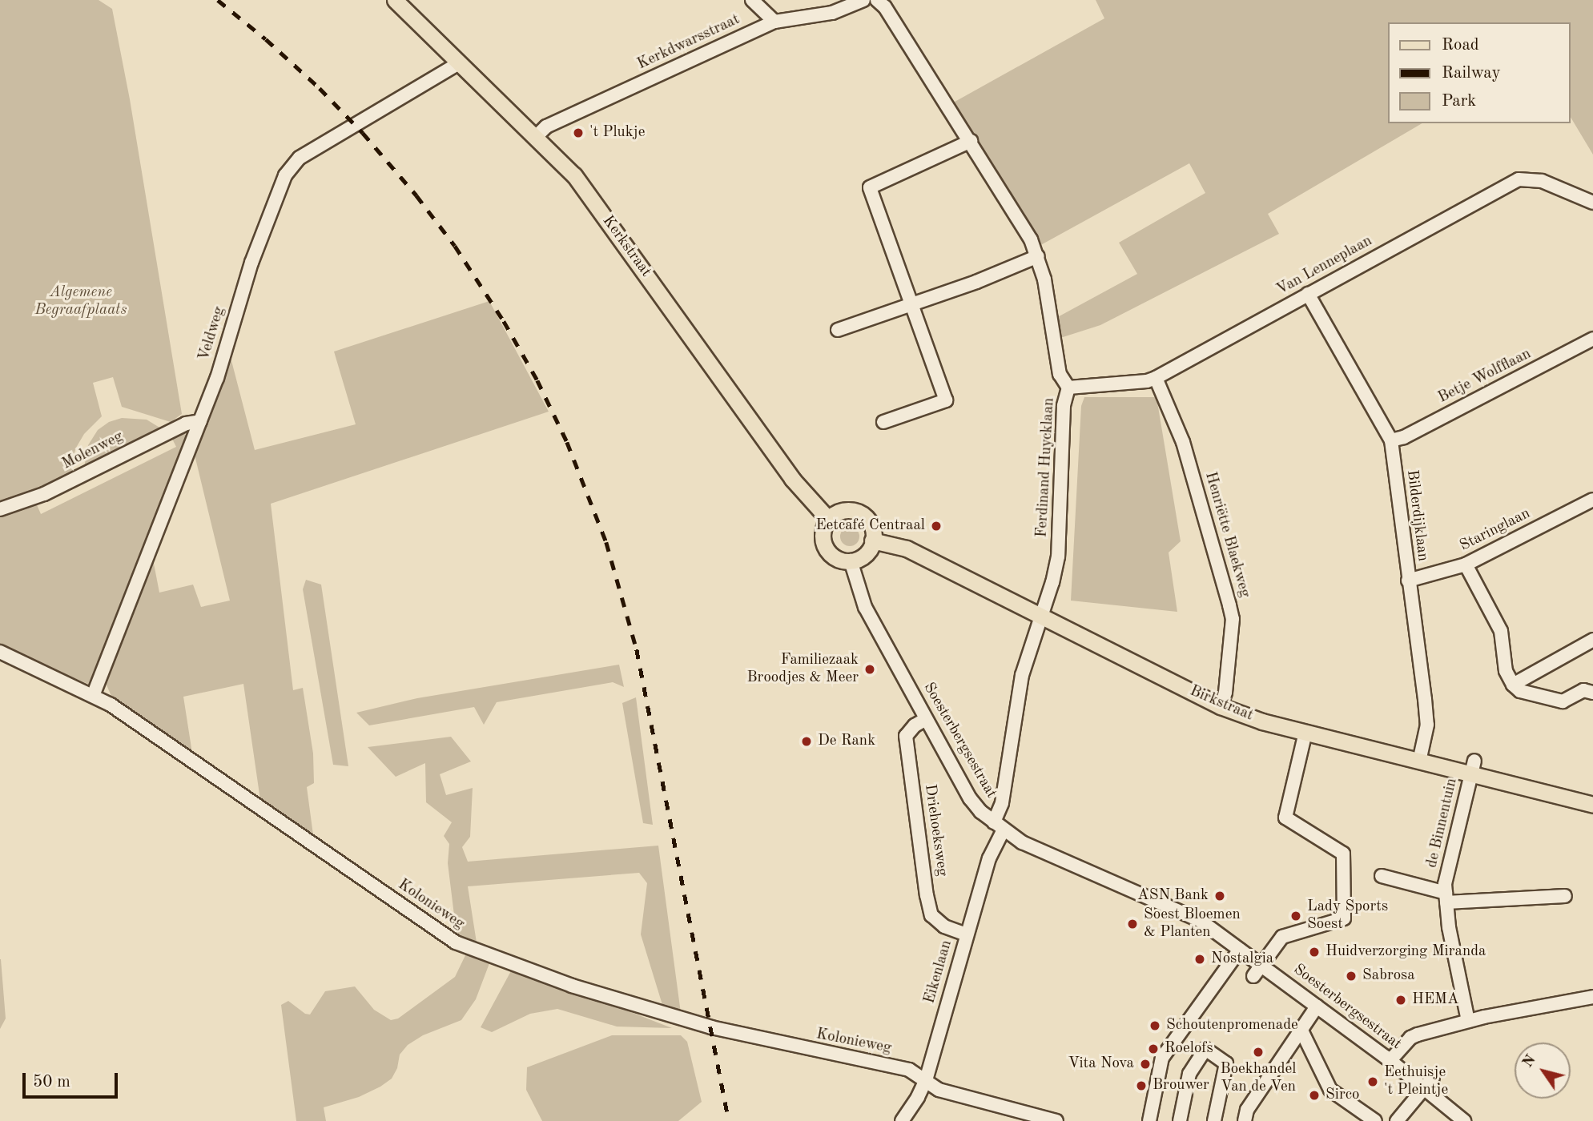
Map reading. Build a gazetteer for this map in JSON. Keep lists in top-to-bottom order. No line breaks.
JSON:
{"streets":{"main road":["Kerkstraat","Birkstraat"],"street":["Kerkdwarsstraat","Van Lenneplaan","Veldweg","Betje Wolfflaan","Molenweg","Ferdinand Huycklaan","Bilderdijklaan","Staringlaan","Henriëtte Blaekweg","Soesterbergsestraat","de Binnentuin","Driehoeksweg","Kolonieweg","Eikenlaan"]},"crossings":[["Kerkdwarsstraat","Kerkstraat"],["Kerkstraat","Veldweg"],["Kerkstraat","Birkstraat"],["Kerkstraat","Soesterbergsestraat"],["Van Lenneplaan","Ferdinand Huycklaan"],["Van Lenneplaan","Bilderdijklaan"],["Van Lenneplaan","Henriëtte Blaekweg"],["Veldweg","Molenweg"],["Veldweg","Kolonieweg"],["Betje Wolfflaan","Bilderdijklaan"],["Ferdinand Huycklaan","Birkstraat"],["Ferdinand Huycklaan","Eikenlaan"],["Bilderdijklaan","Staringlaan"],["Bilderdijklaan","Birkstraat"],["Henriëtte Blaekweg","Birkstraat"],["Birkstraat","Soesterbergsestraat"],["Birkstraat","de Binnentuin"],["Birkstraat","Eikenlaan"],["Soesterbergsestraat","Driehoeksweg"],["Soesterbergsestraat","Eikenlaan"],["Driehoeksweg","Eikenlaan"],["Kolonieweg","Eikenlaan"]],"parks":["Algemene Begraafplaats"],"places":["'t Plukje","Eetcafé Centraal","Familiezaak Broodjes & Meer","De Rank","ASN Bank","Lady Sports Soest","Soest Bloemen & Planten","Huidverzorging Miranda","Nostalgia","Sabrosa","HEMA","Schoutenpromenade","Roelofs","Boekhandel Van de Ven","Vita Nova","Eethuisje 't Pleintje","Brouwer","Sirco"],"legend":["Road","Railway","Park"],"scale_bar":"50 m","north":"top left"}
